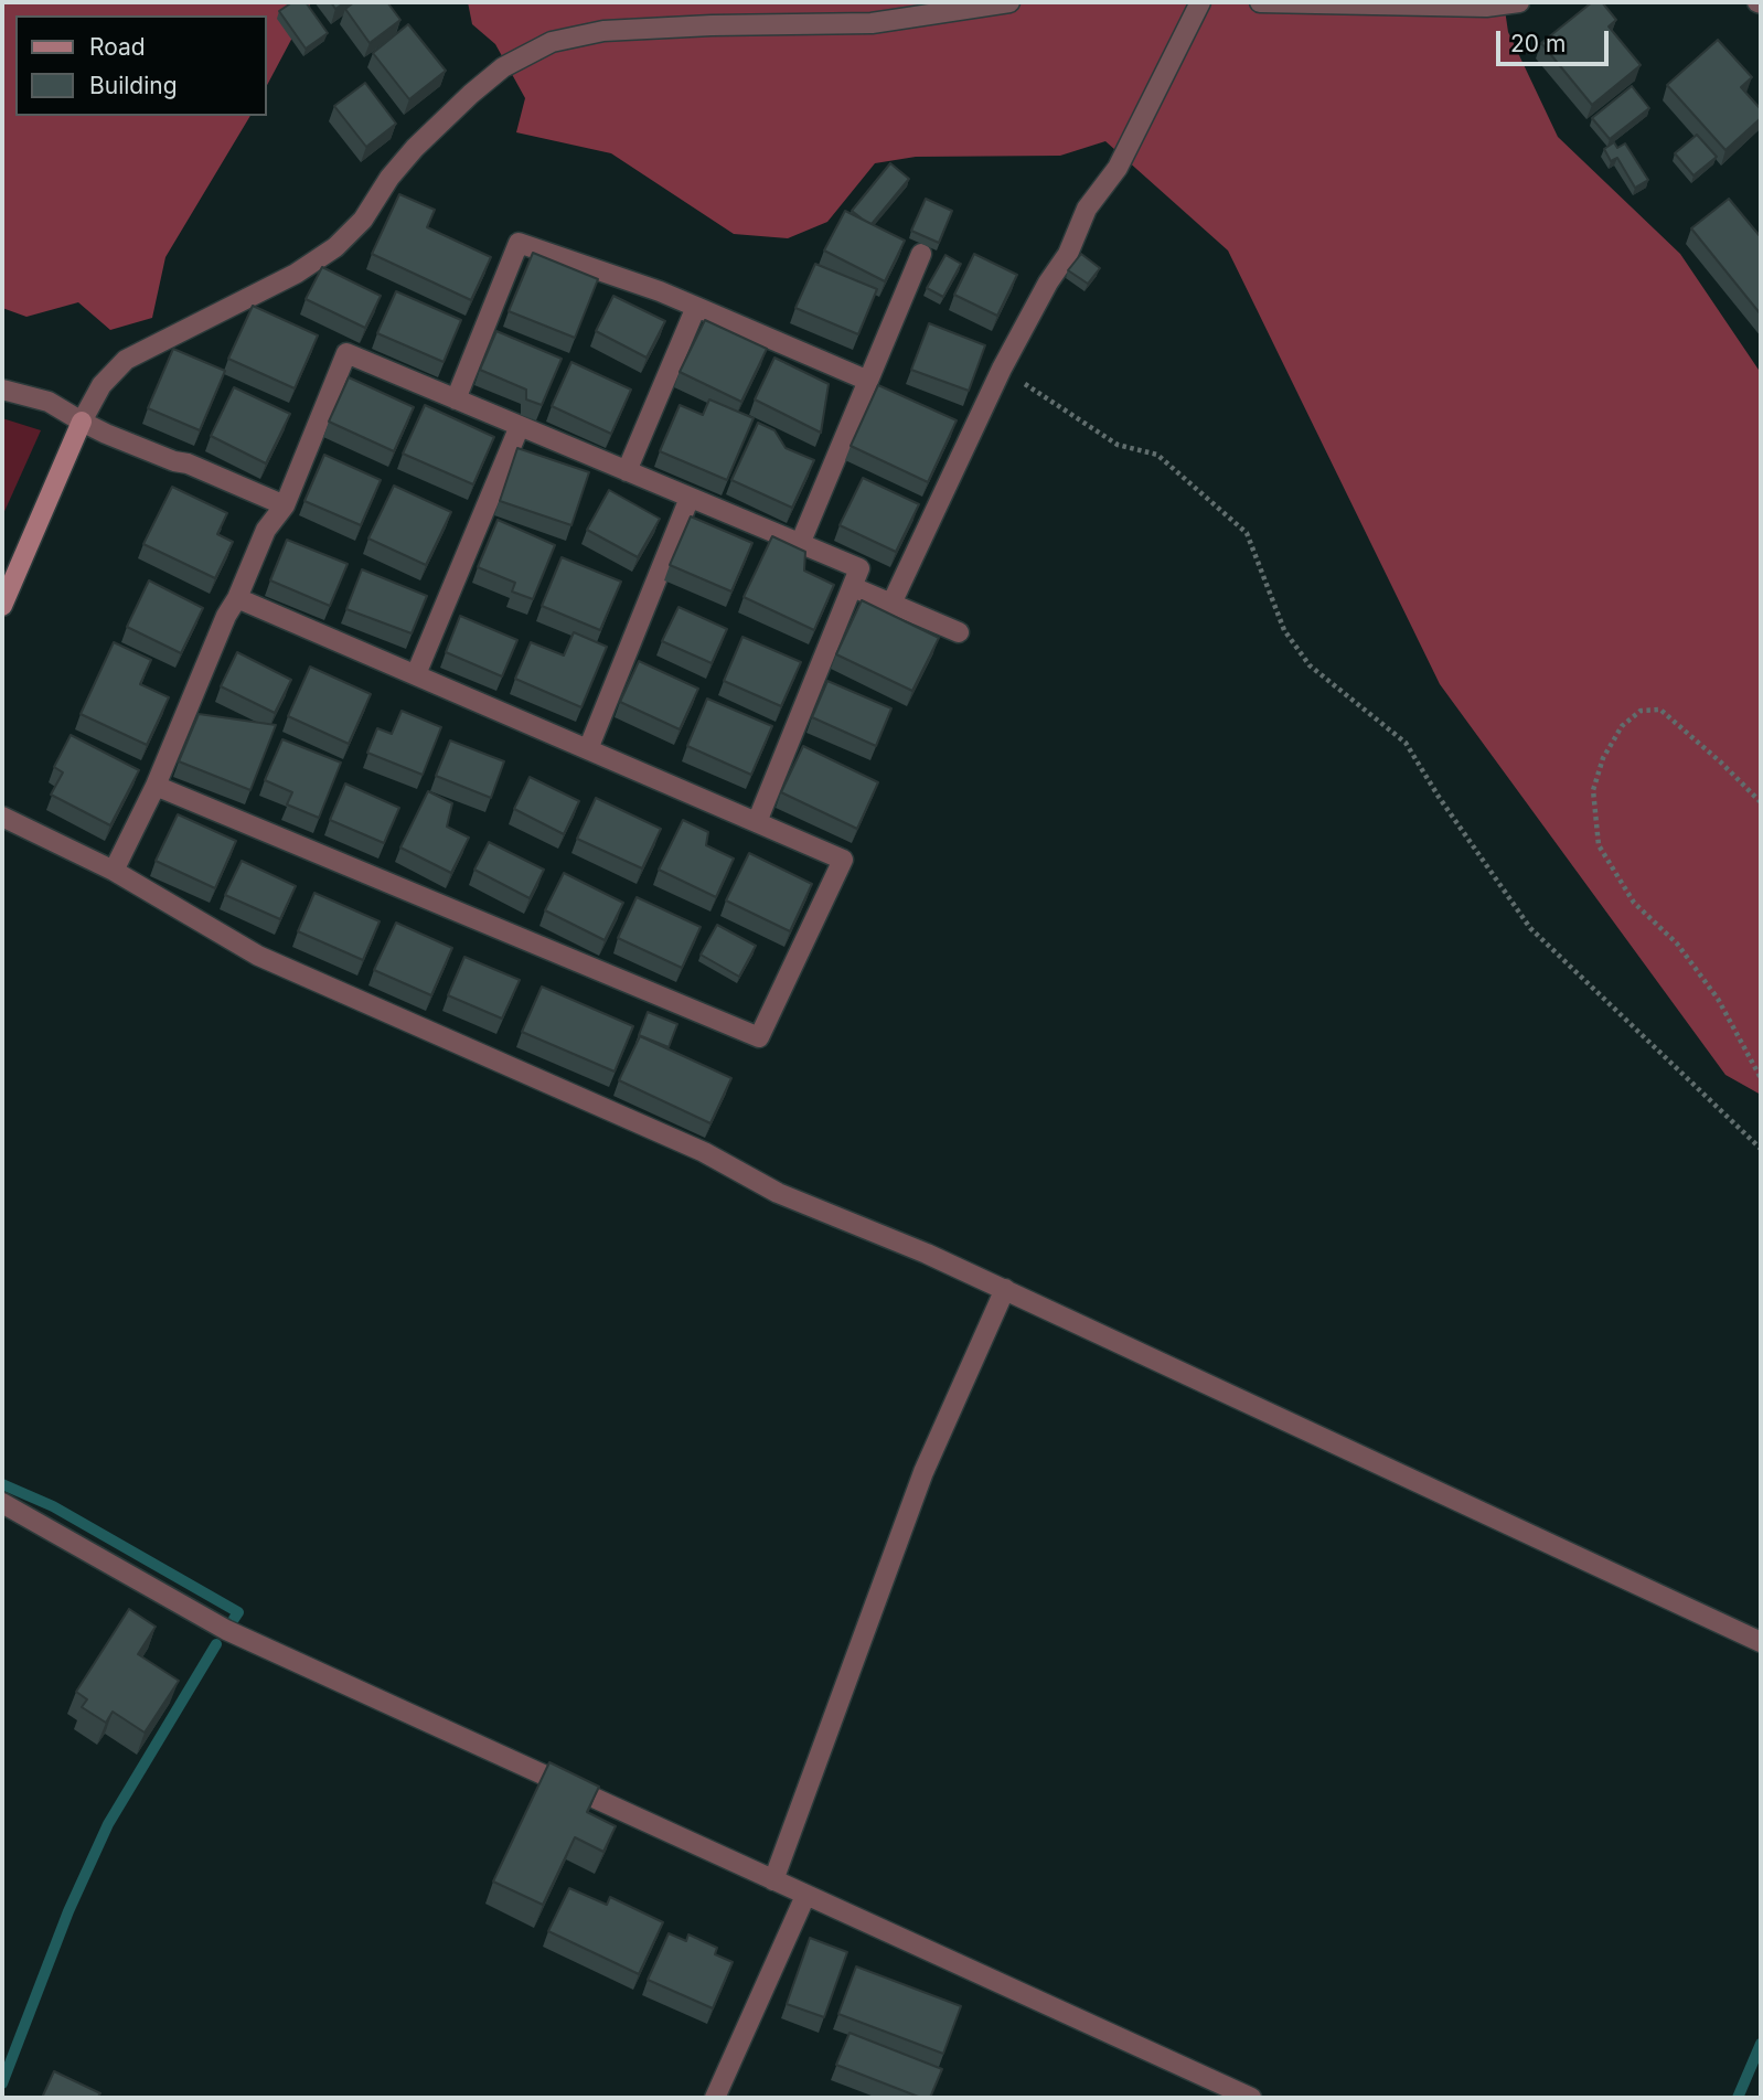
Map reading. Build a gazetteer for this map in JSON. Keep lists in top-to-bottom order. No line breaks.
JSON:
{"legend":["Road","Building"],"scale_bar":"20 m"}
